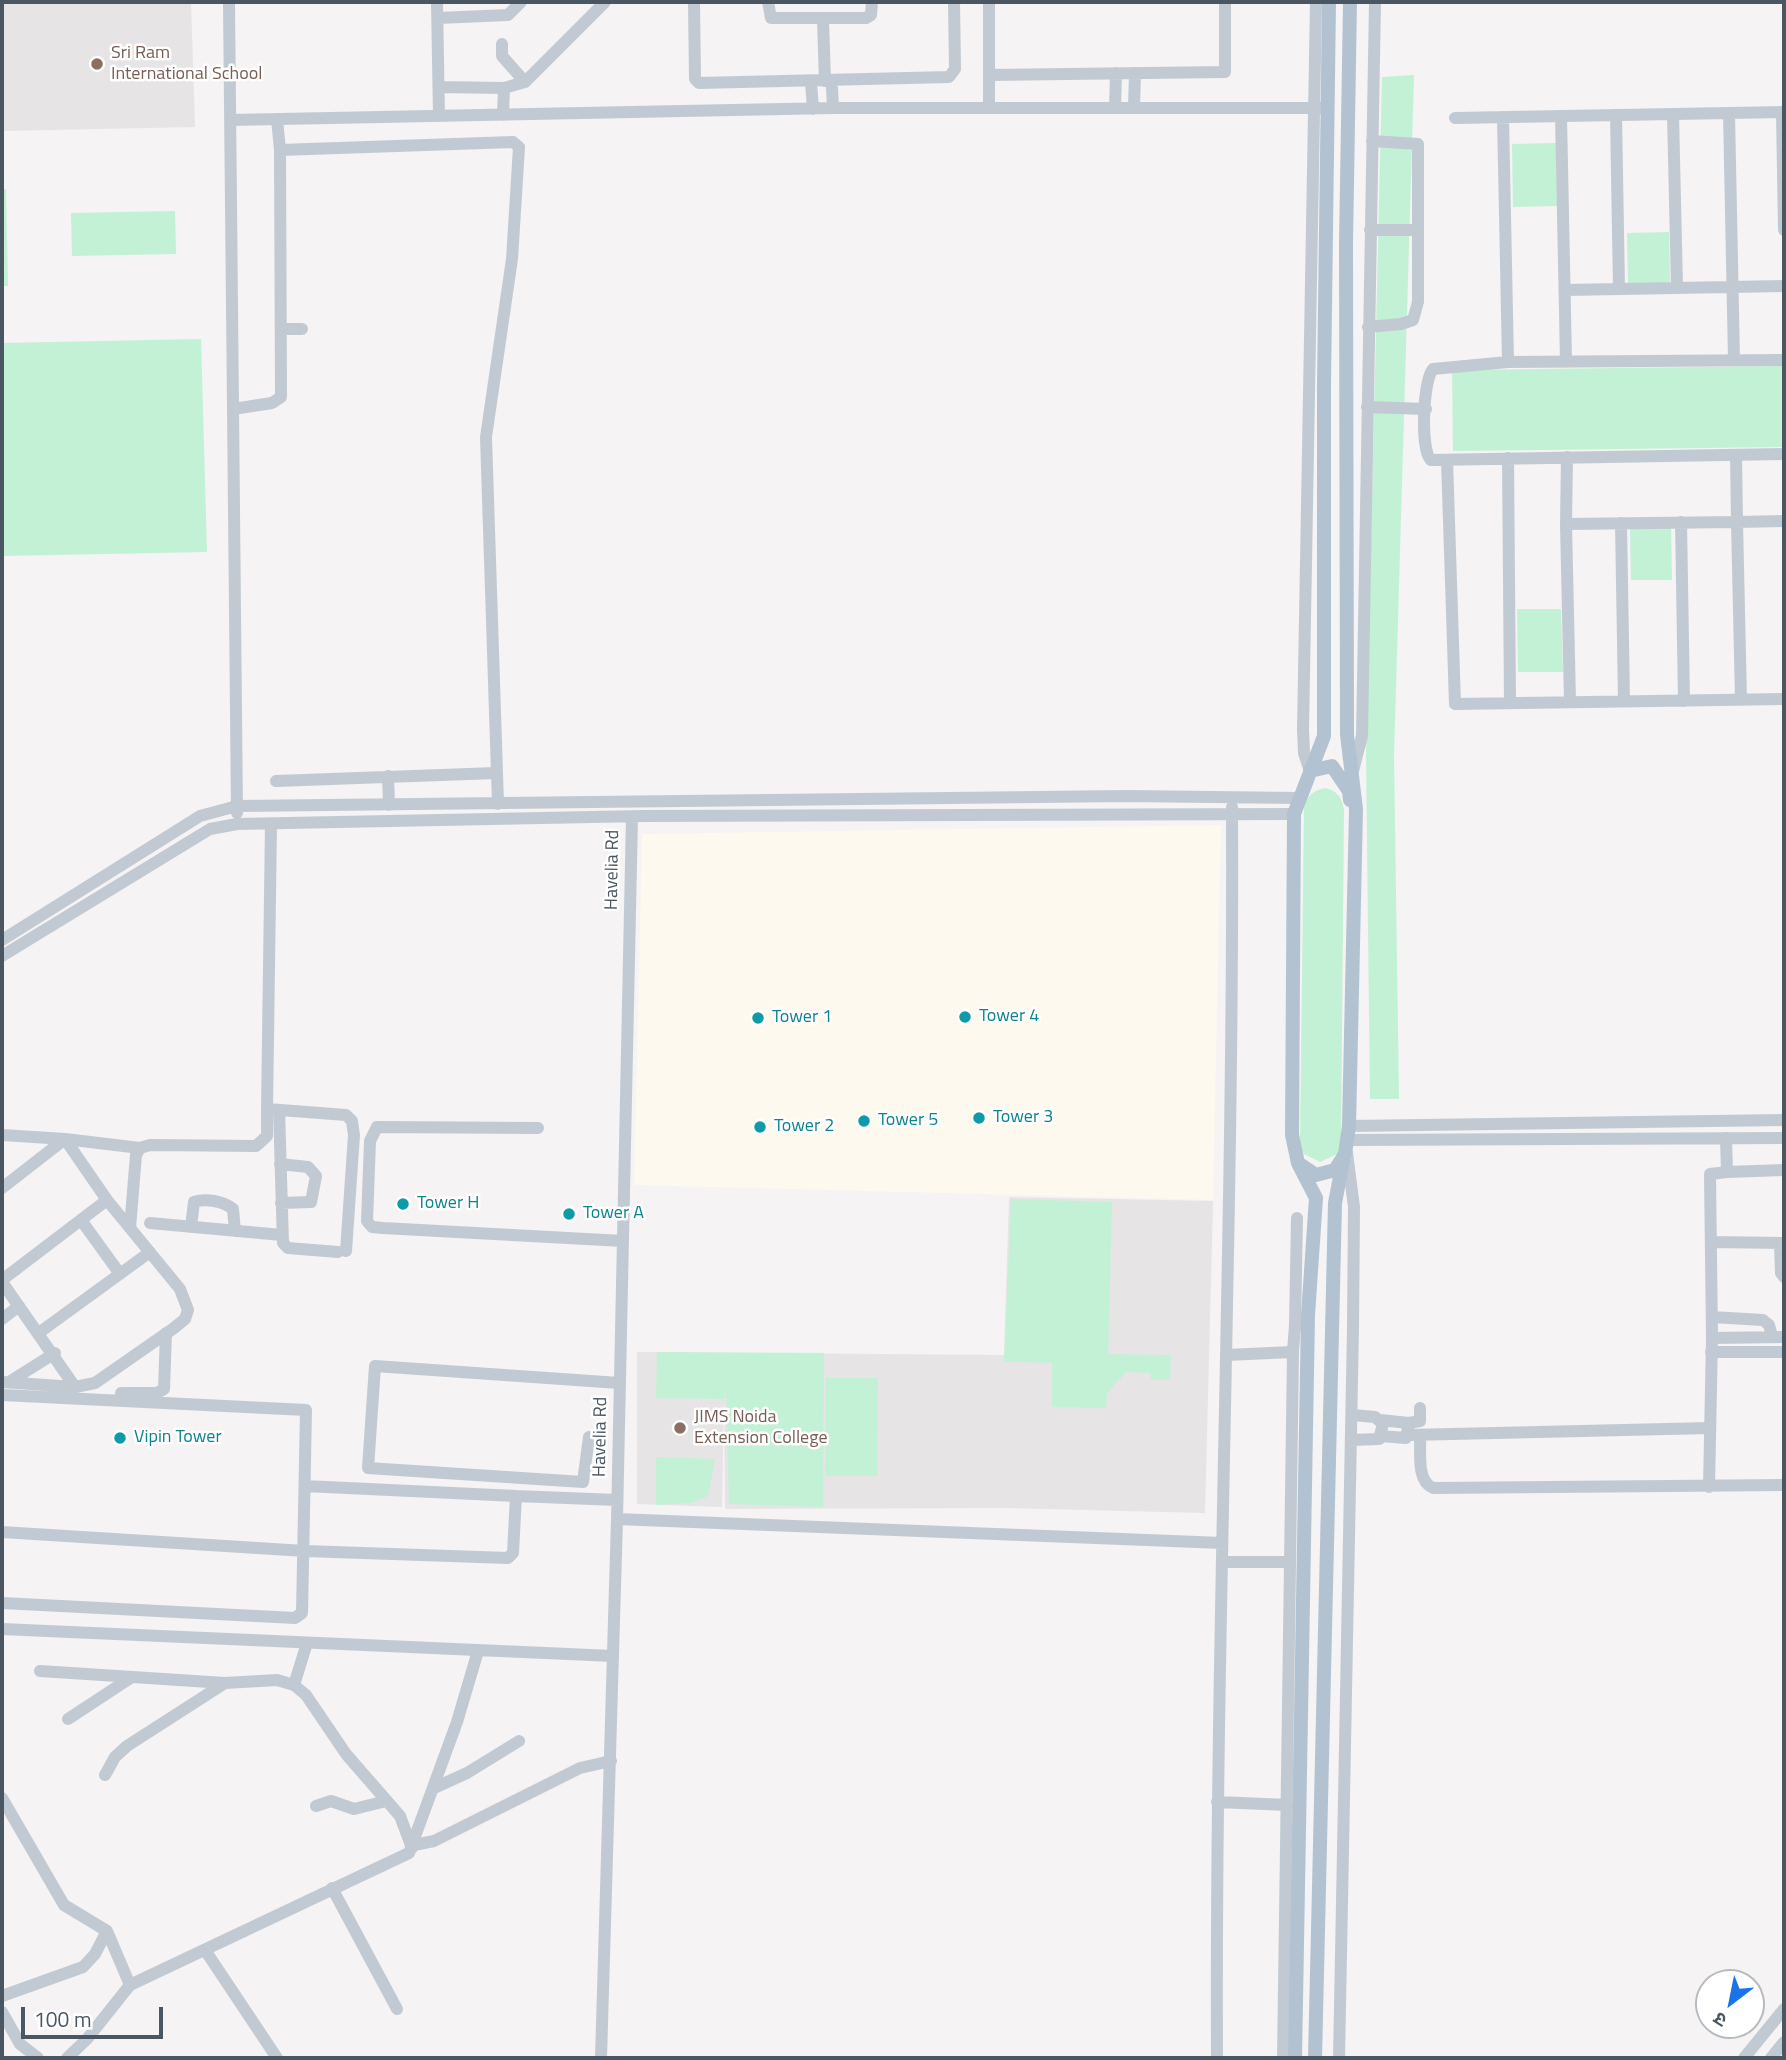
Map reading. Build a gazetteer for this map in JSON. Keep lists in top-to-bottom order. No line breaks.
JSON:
{"streets":{"street":["Havelia Rd"]},"places":["Sri Ram International School","Tower 4","Tower 1","Tower 3","Tower 5","Tower 2","Tower H","Tower A","JIMS Noida Extension College","Vipin Tower"],"scale_bar":"100 m","north":"bottom left"}
